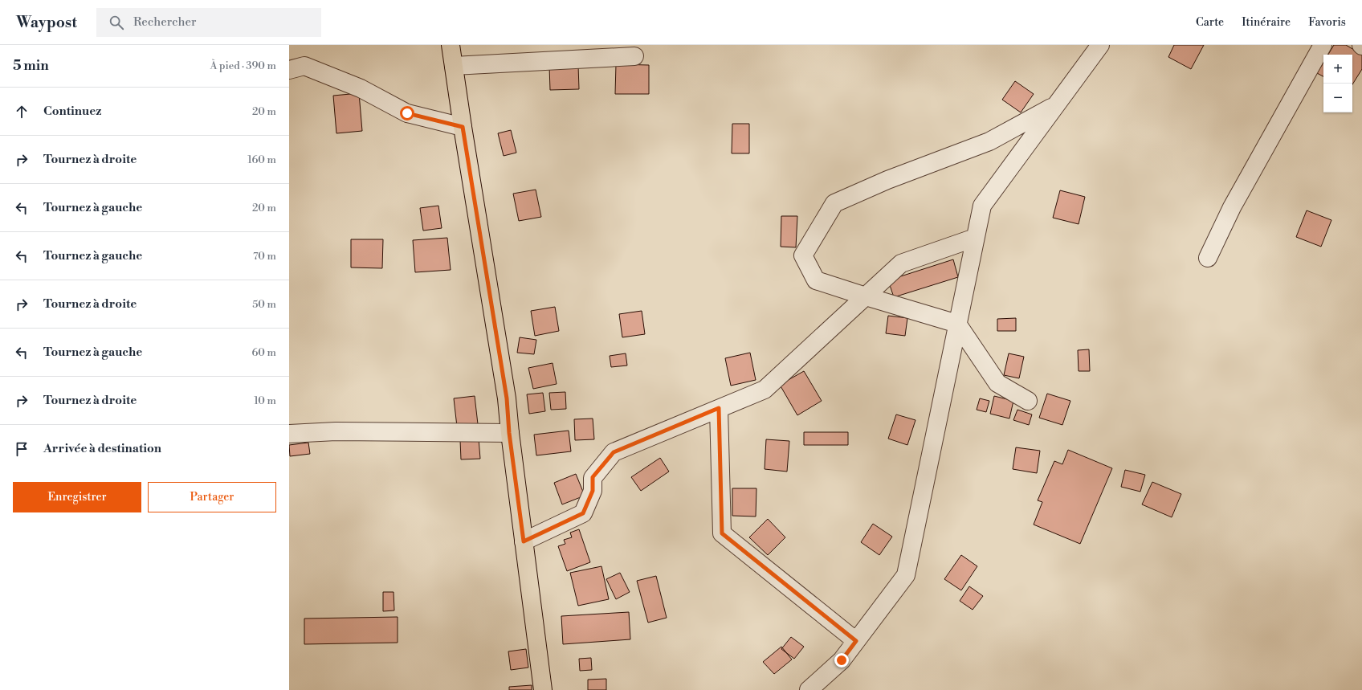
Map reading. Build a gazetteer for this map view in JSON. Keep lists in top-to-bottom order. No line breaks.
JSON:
{"page":{"header":"Waypost","search":"Rechercher","nav":["Carte","Itinéraire","Favoris"],"heading":["5 min","À pied · 390 m"],"map_buttons":["+","−"],"list":[["Continuez","20 m"],["Tournez à droite","160 m"],["Tournez à gauche","20 m"],["Tournez à gauche","70 m"],["Tournez à droite","50 m"],["Tournez à gauche","60 m"],["Tournez à droite","10 m"],"Arrivée à destination"],"buttons":["Enregistrer","Partager"]}}
